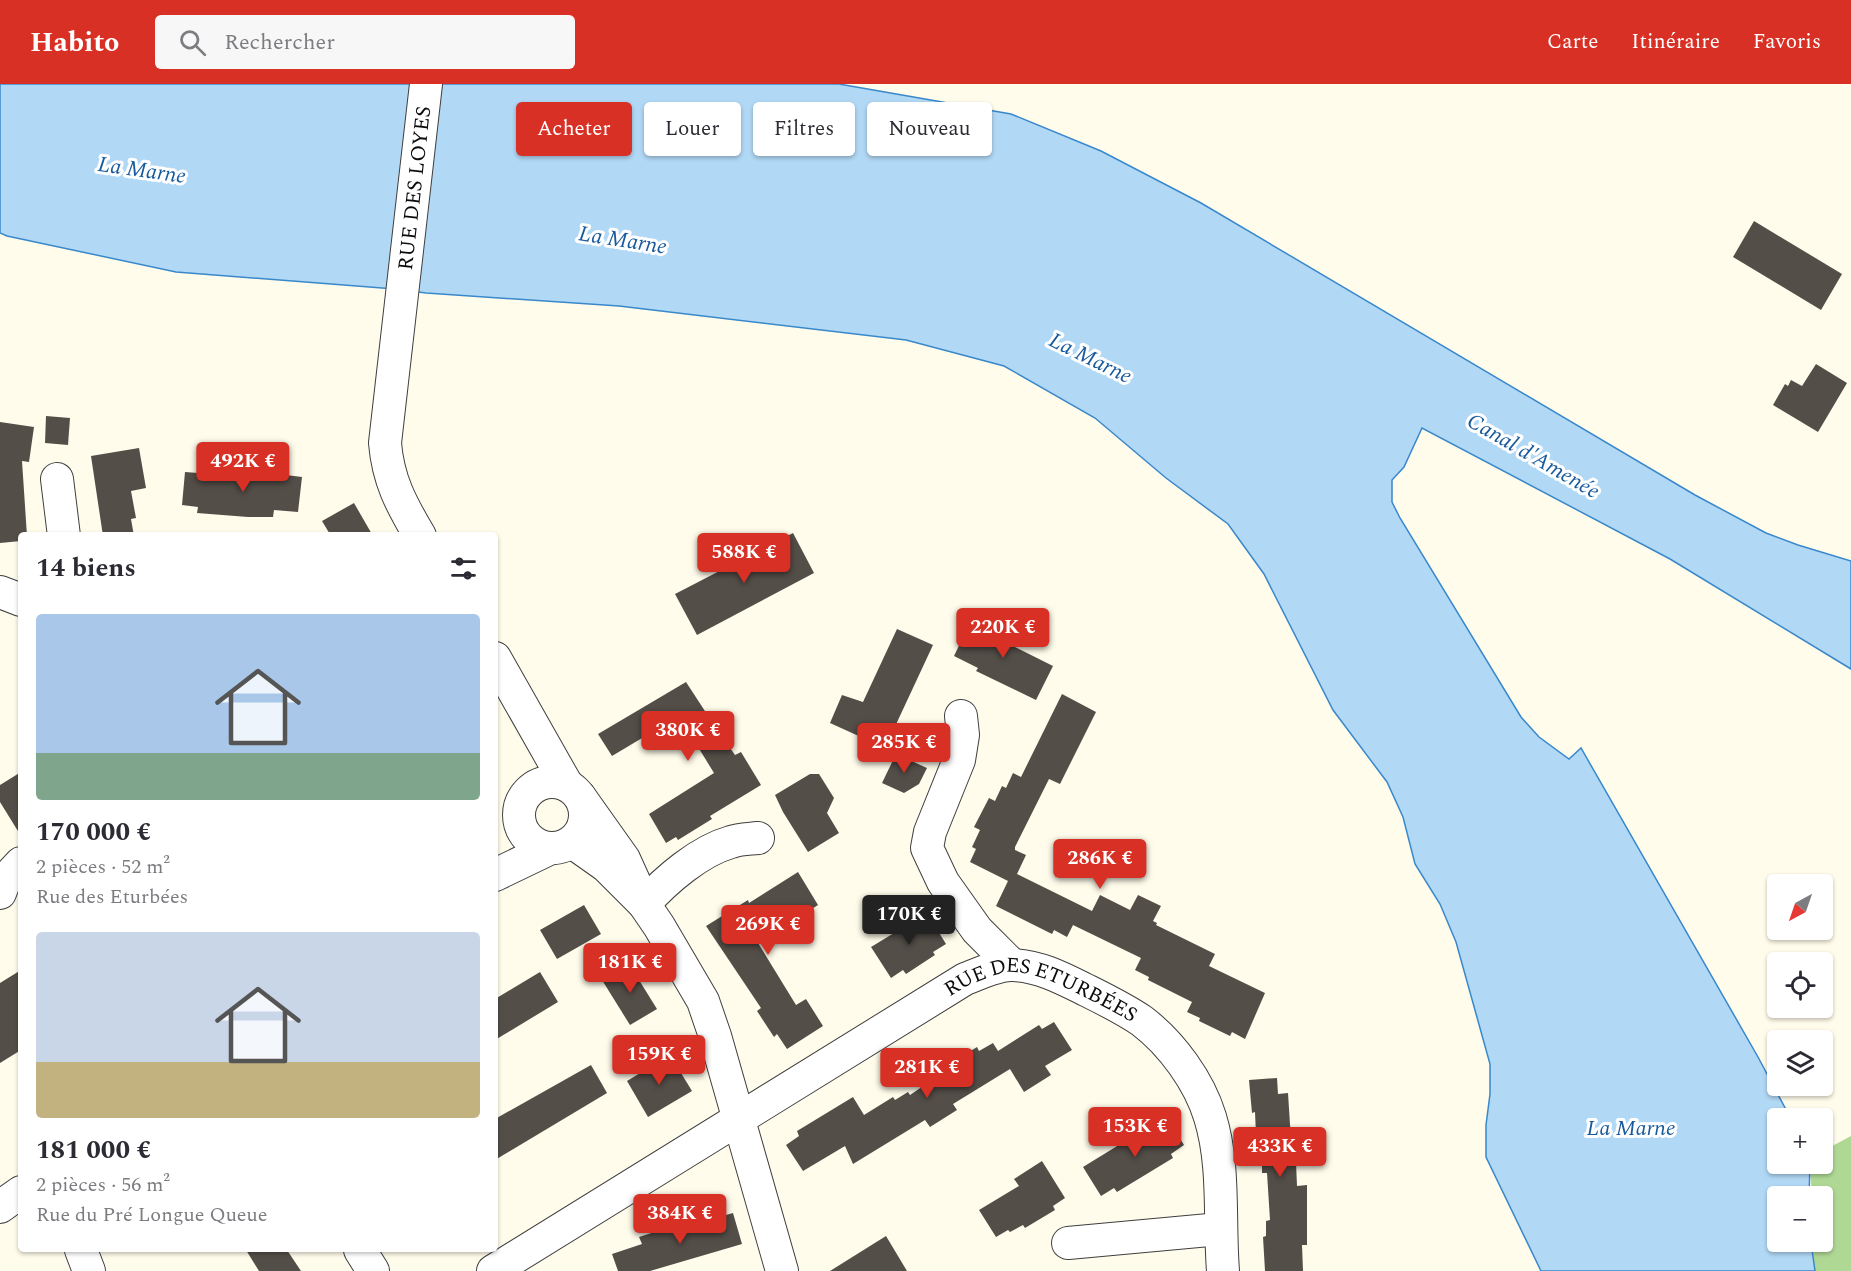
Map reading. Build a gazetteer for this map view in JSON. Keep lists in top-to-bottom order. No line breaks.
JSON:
{"streets":{"street":["RUE DES LOYES","RUE DES ETURBÉES"]},"water":["La Marne","Canal d'Amenée"],"north":"bottom left","page":{"header":"Habito","search":"Rechercher","nav":["Carte","Itinéraire","Favoris"],"chip":["Acheter","Louer","Filtres","Nouveau"],"price":["492K €","588K €","220K €","380K €","285K €","286K €","170K €","269K €","181K €","159K €","281K €","153K €","433K €","384K €"],"heading":"14 biens","list":[{"name":"170 000 €","note":"2 pièces · 52 m² · Rue des Eturbées"},{"name":"181 000 €","note":"2 pièces · 56 m² · Rue du Pré Longue Queue"}],"map_buttons":["+","−"]}}
